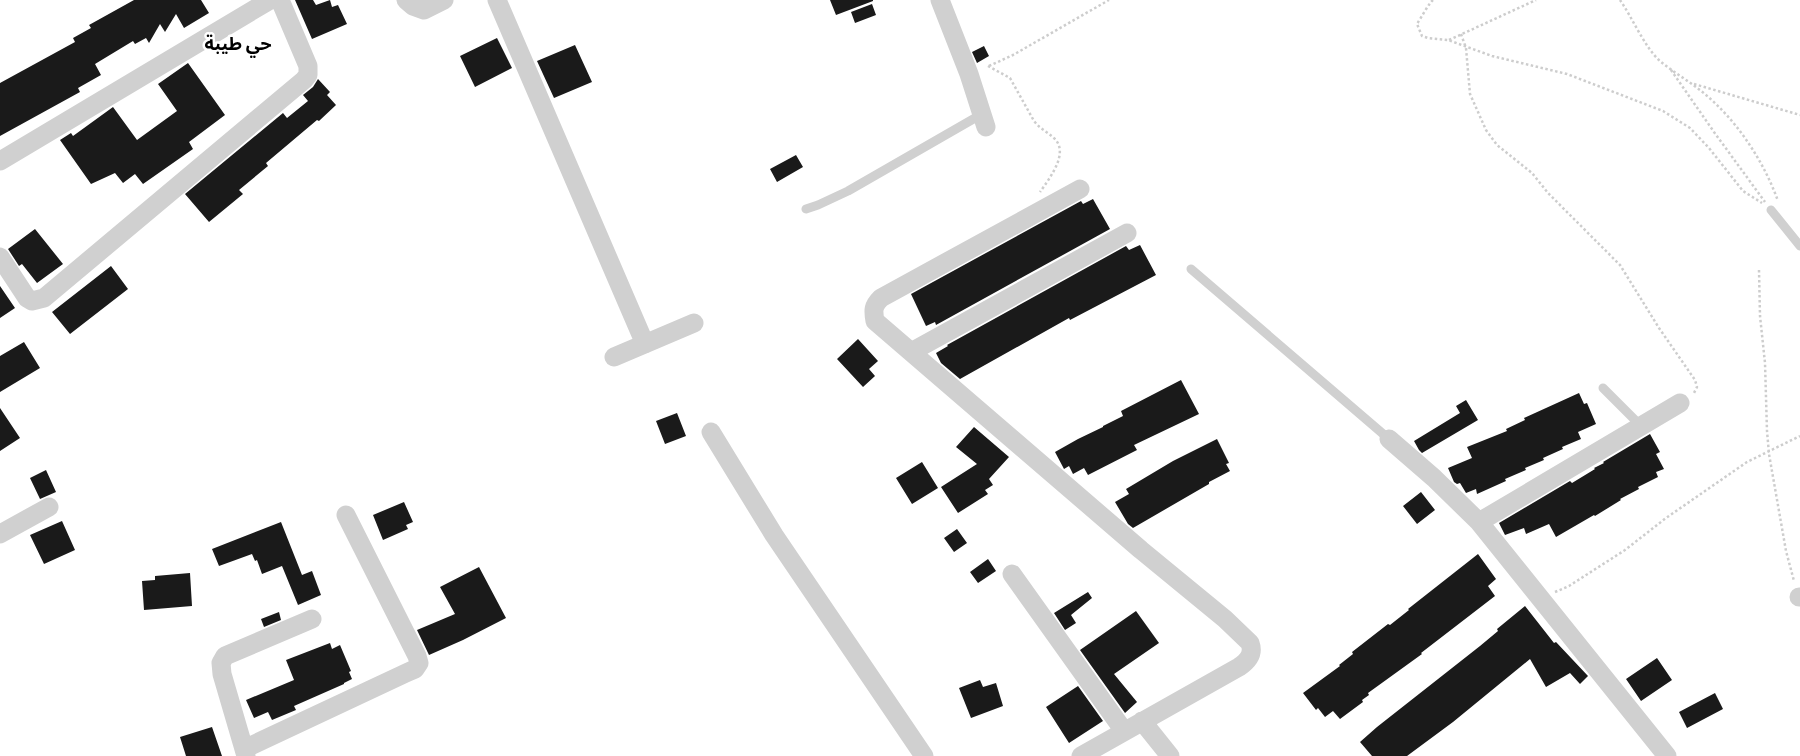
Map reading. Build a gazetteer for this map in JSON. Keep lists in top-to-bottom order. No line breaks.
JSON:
{"districts":["حي طيبة"]}
